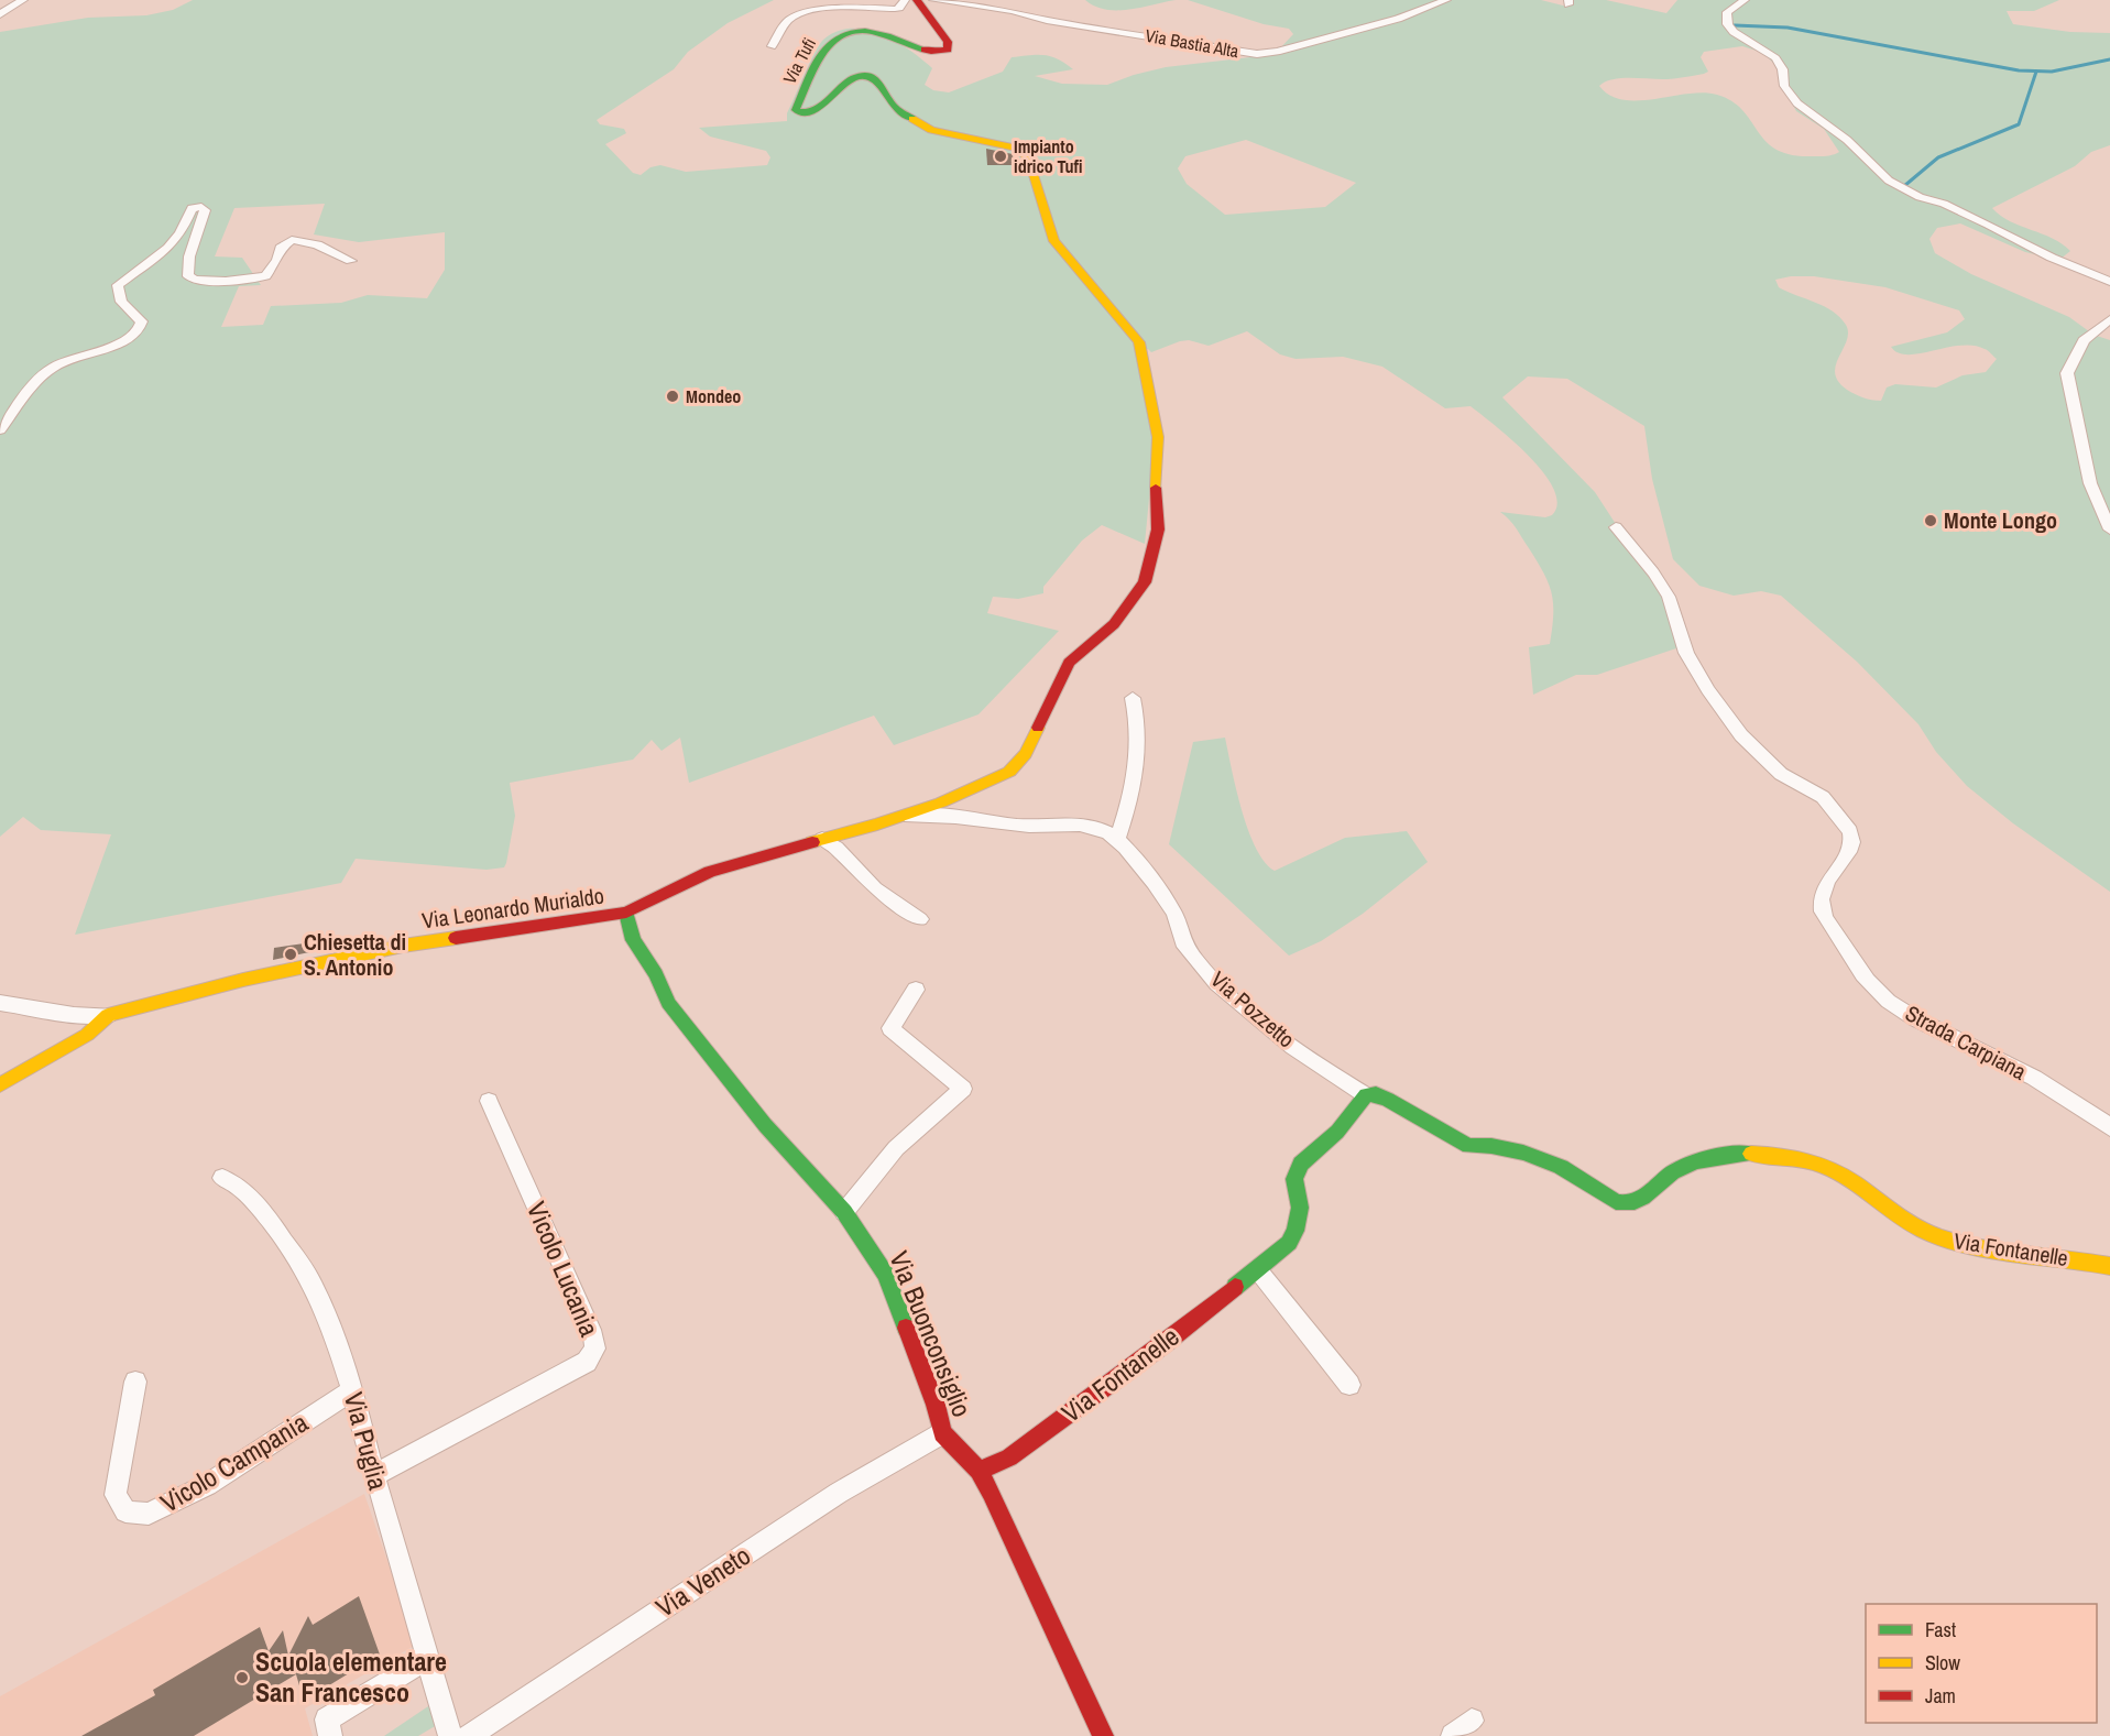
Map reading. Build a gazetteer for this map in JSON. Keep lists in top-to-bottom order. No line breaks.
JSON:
{"streets":{"street":["Via Bastia Alta","Via Tufi","Via Leonardo Murialdo","Via Pozzetto","Strada Carpiana","Via Fontanelle","Vicolo Lucania","Via Buonconsiglio","Via Puglia","Vicolo Campania","Via Veneto"]},"crossings":[["Via Tufi","Via Leonardo Murialdo"],["Via Leonardo Murialdo","Via Pozzetto"],["Via Leonardo Murialdo","Via Buonconsiglio"],["Via Pozzetto","Via Fontanelle"],["Via Fontanelle","Via Buonconsiglio"],["Vicolo Lucania","Via Puglia"],["Via Buonconsiglio","Via Veneto"],["Via Puglia","Vicolo Campania"]],"places":["Impianto idrico Tufi","Mondeo","Monte Longo","Chiesetta di S. Antonio","Scuola elementare San Francesco"],"legend":["Fast","Slow","Jam"]}
